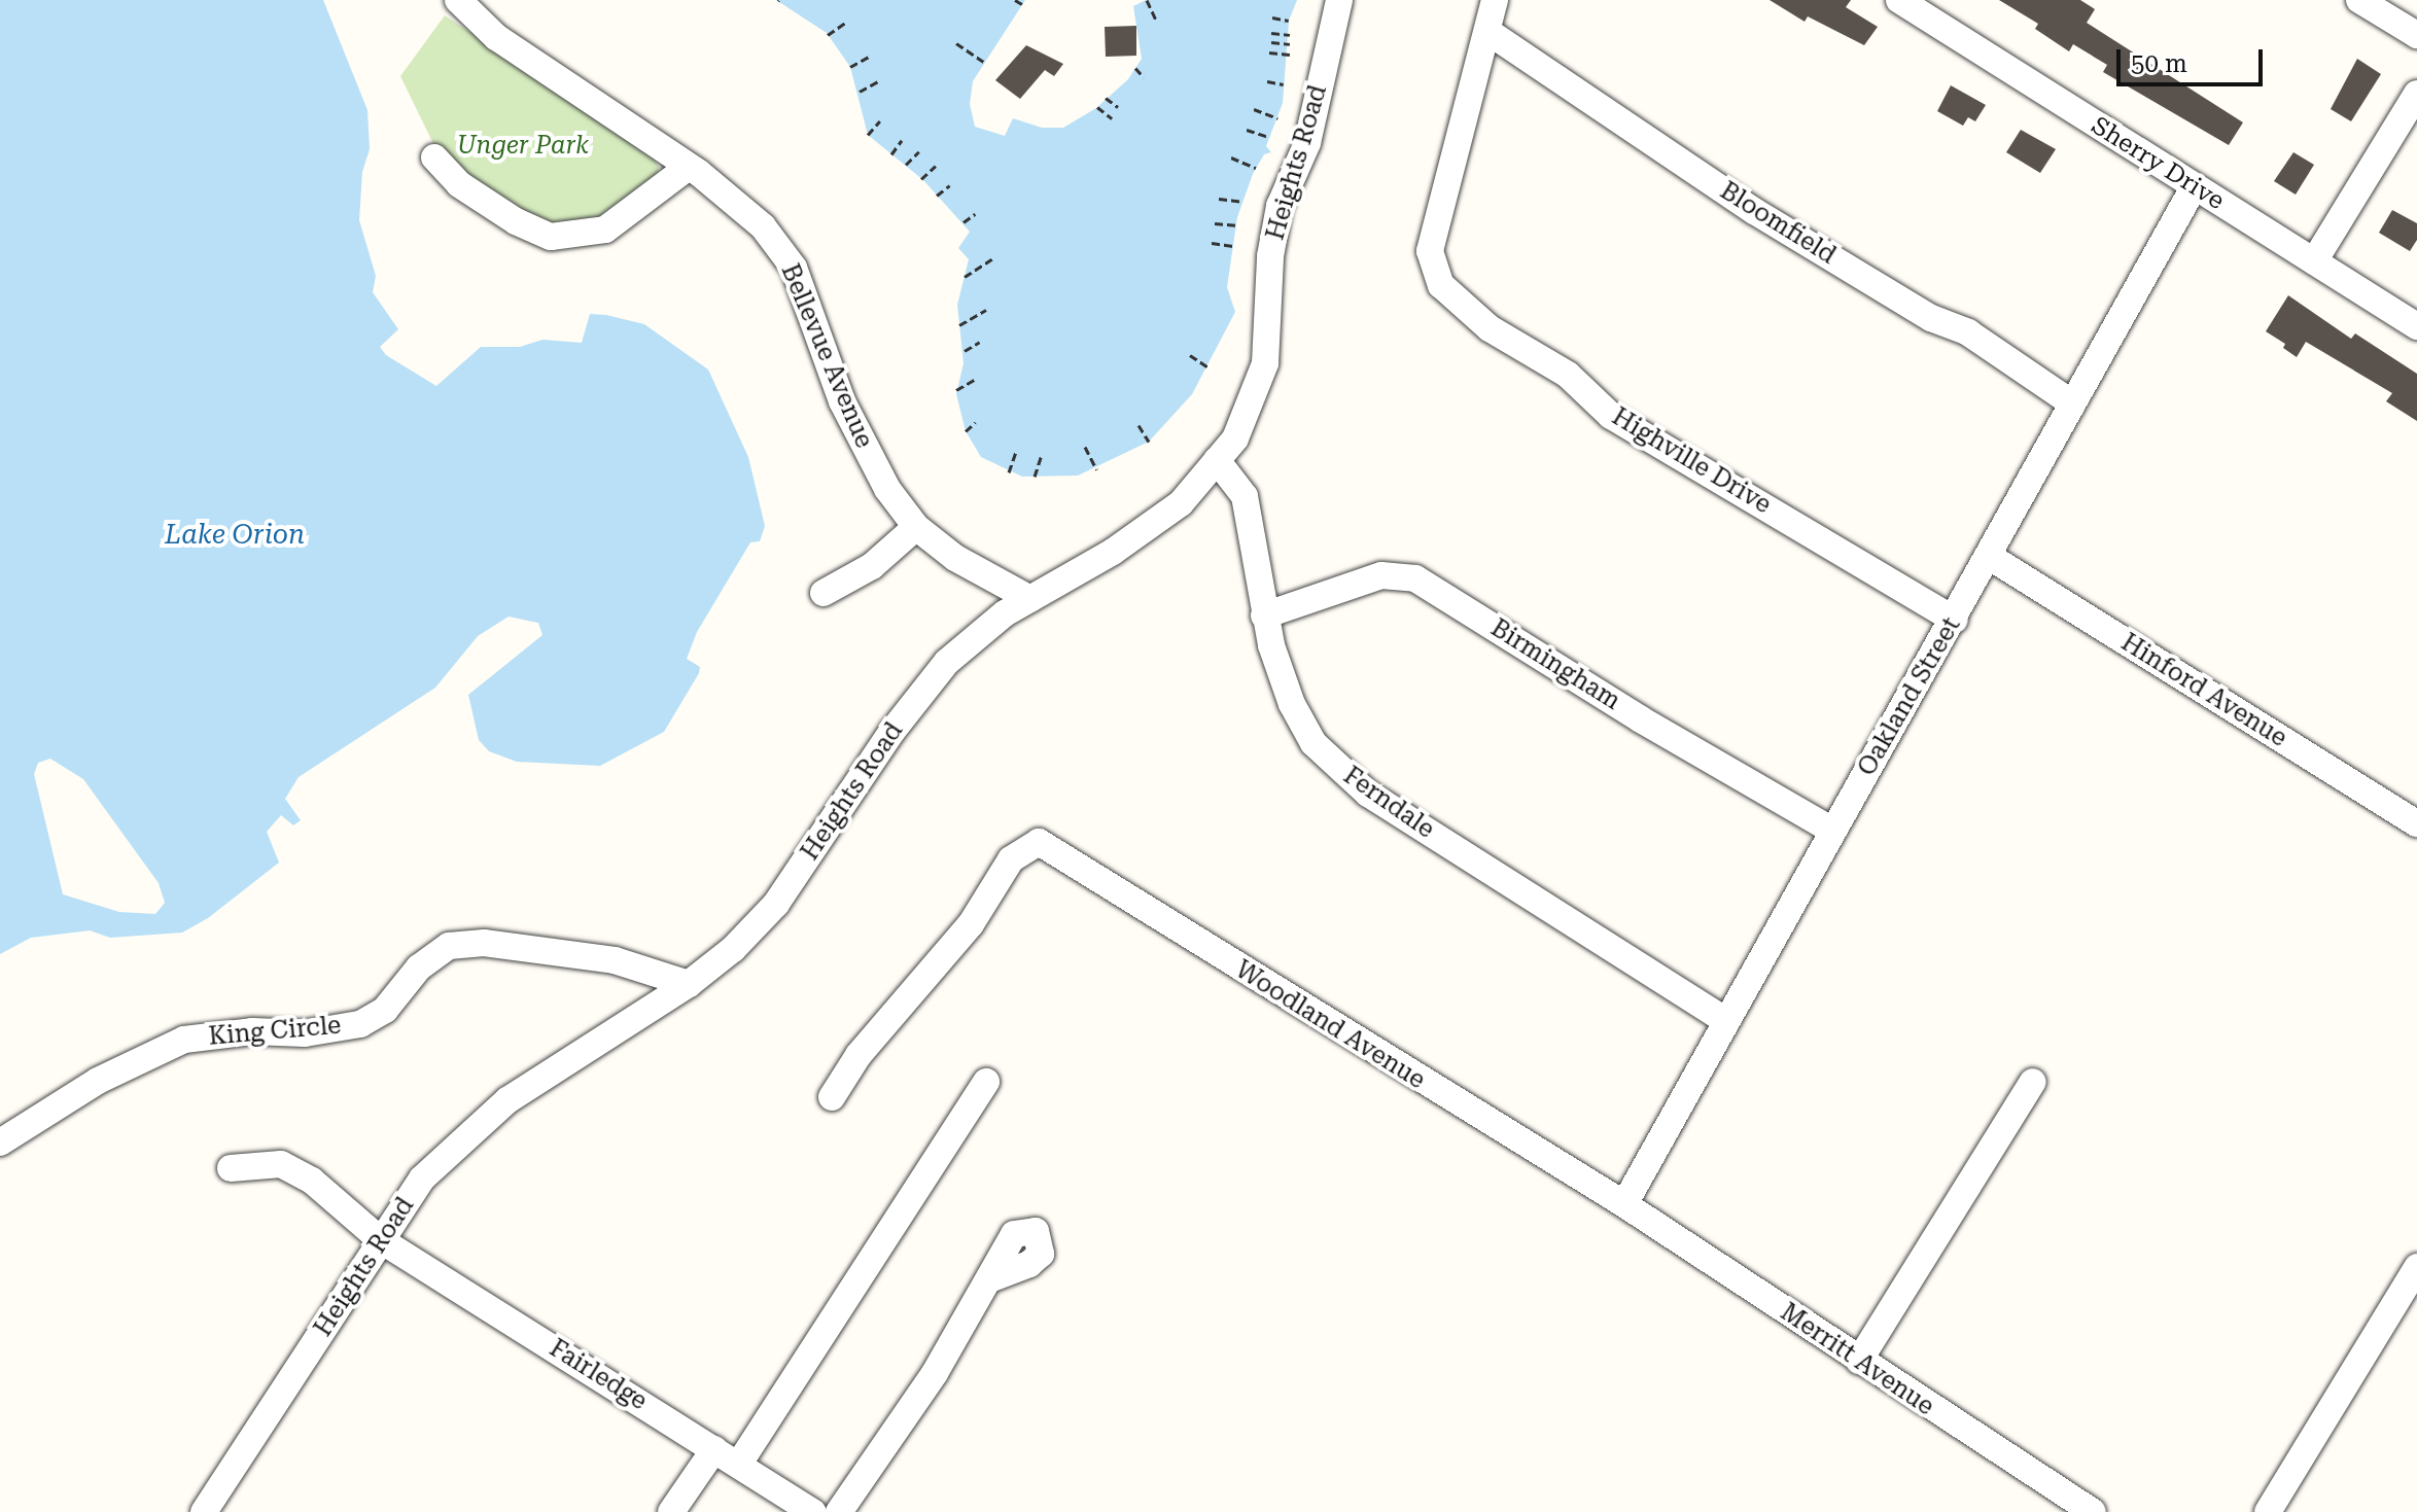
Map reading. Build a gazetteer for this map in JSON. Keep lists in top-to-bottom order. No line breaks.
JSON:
{"streets":{"street":["Heights Road","Sherry Drive","Bloomfield","Bellevue Avenue","Highville Drive","Birmingham","Hinford Avenue","Oakland Street","Ferndale","Woodland Avenue","King Circle","Merritt Avenue","Fairledge"]},"crossings":[["Heights Road","Bellevue Avenue"],["Heights Road","Ferndale"],["Heights Road","King Circle"],["Heights Road","Fairledge"],["Sherry Drive","Oakland Street"],["Bloomfield","Highville Drive"],["Bloomfield","Oakland Street"],["Highville Drive","Oakland Street"],["Birmingham","Oakland Street"],["Birmingham","Ferndale"],["Hinford Avenue","Oakland Street"],["Oakland Street","Ferndale"],["Oakland Street","Woodland Avenue"],["Oakland Street","Merritt Avenue"],["Woodland Avenue","Merritt Avenue"]],"water":["Lake Orion"],"parks":["Unger Park"],"scale_bar":"50 m"}
